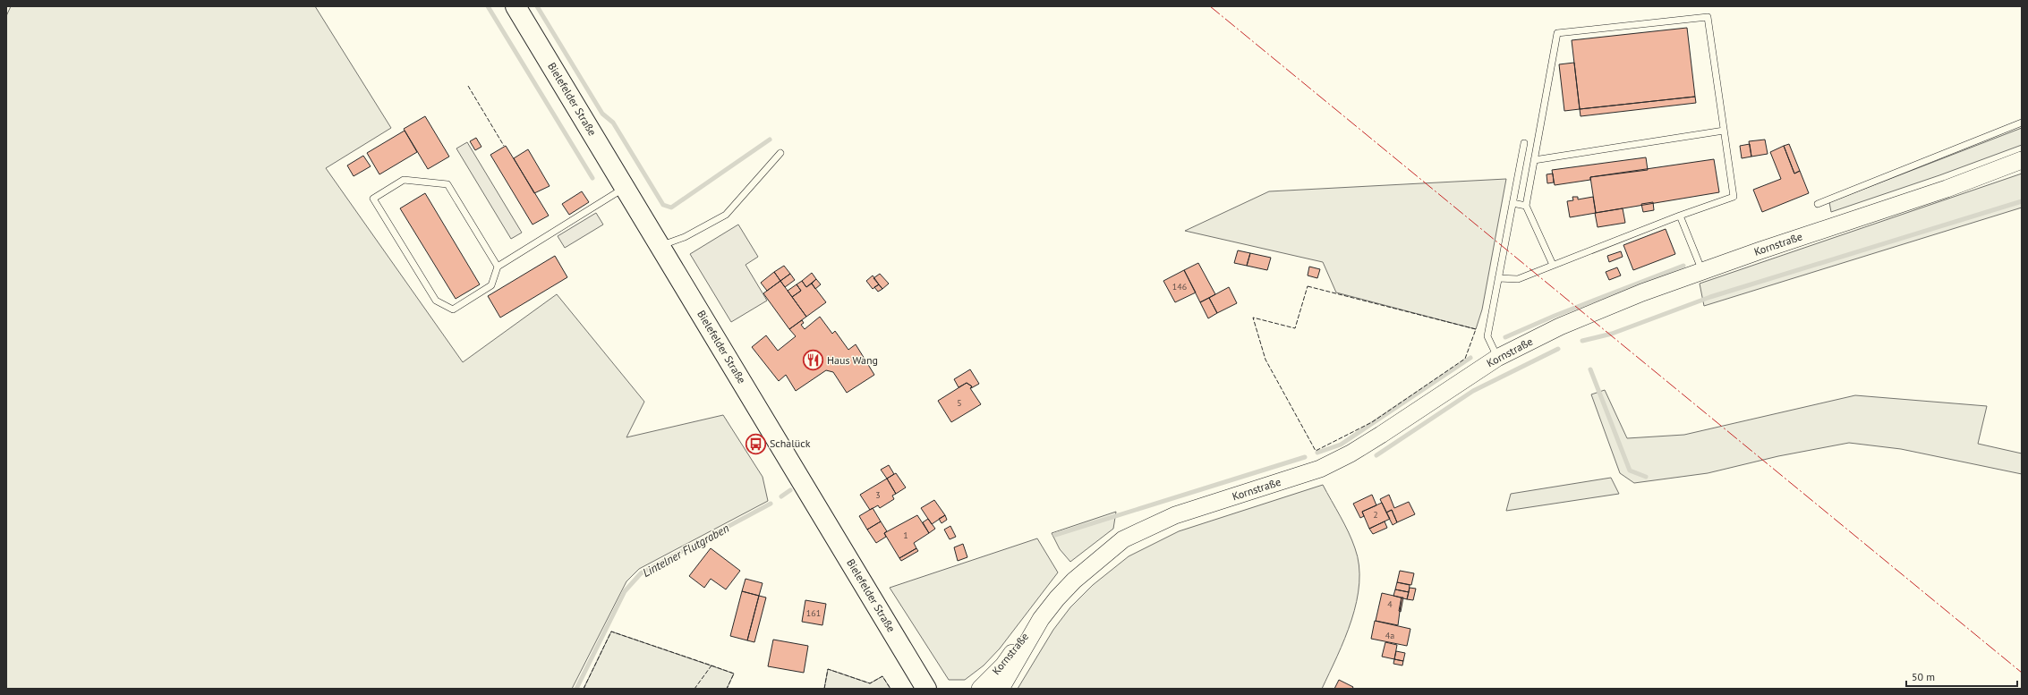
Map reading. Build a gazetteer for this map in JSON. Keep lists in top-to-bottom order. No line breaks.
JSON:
{"streets":{"main road":["Bielefelder Straße"],"street":["Kornstraße"]},"water":["Lintelner Flutgraben"],"places":{"restaurant":["Haus Wang"],"bus stop":["Schalück"]},"house_numbers":["146","5","3","2","1","4","161","4a"],"scale_bar":"50 m"}
